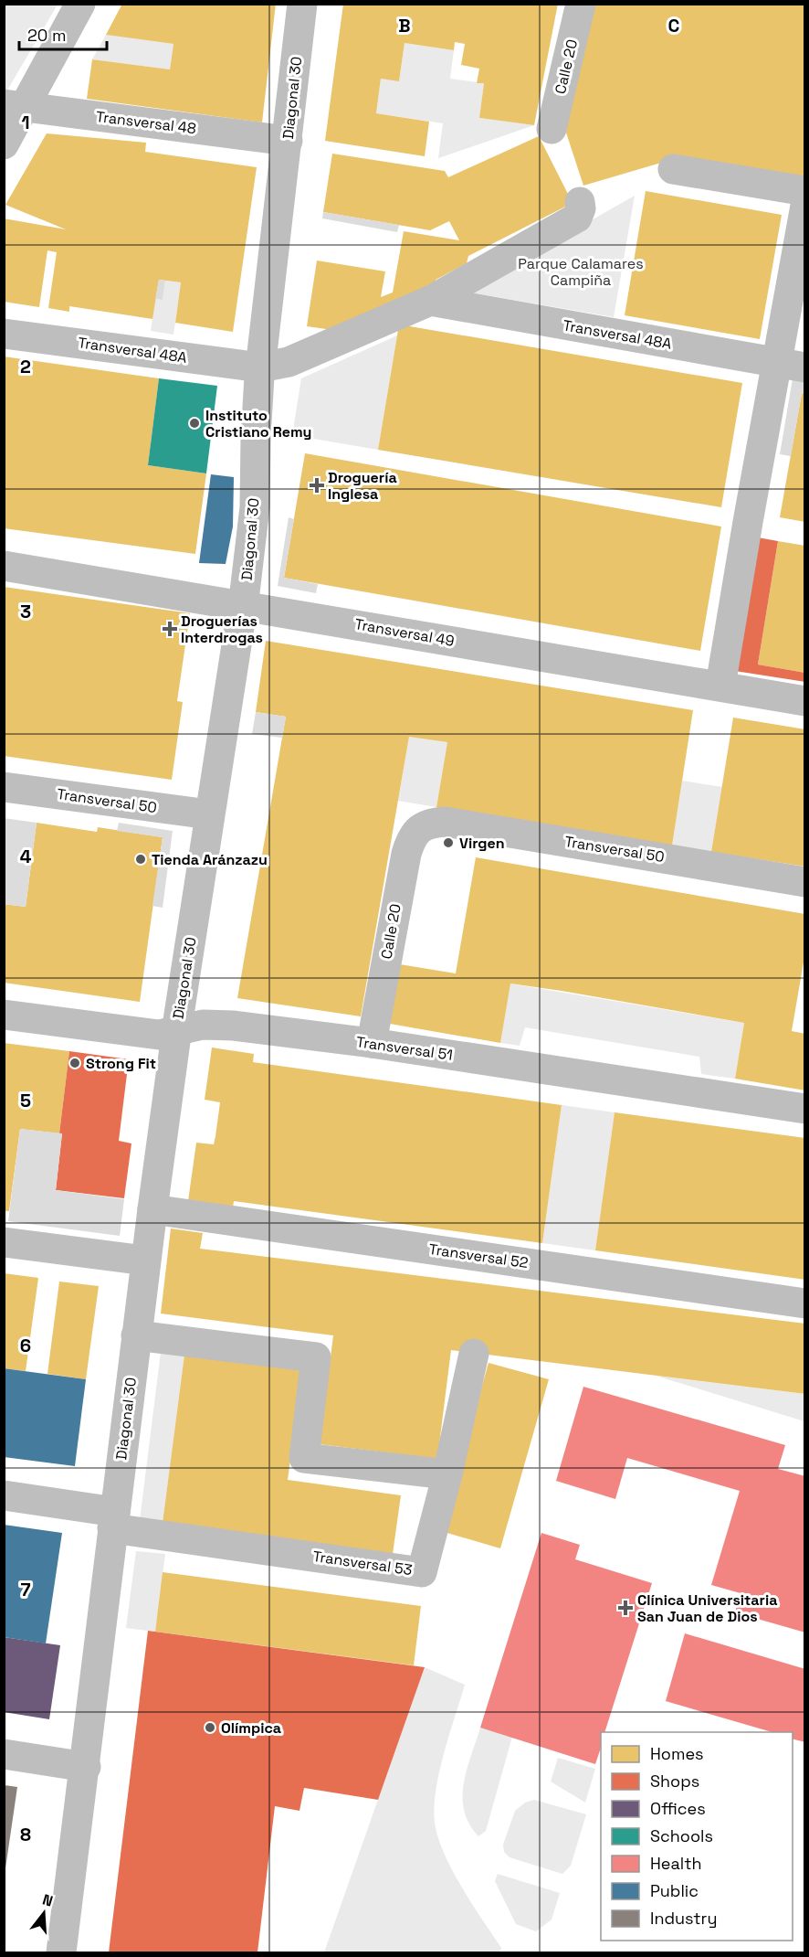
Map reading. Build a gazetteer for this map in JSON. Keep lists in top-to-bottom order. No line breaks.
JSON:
{"streets":{"street":["Calle 20","Diagonal 30","Transversal 48","Transversal 48A","Transversal 49","Transversal 50","Transversal 51","Transversal 52","Transversal 53"]},"crossings":[["Calle 20","Transversal 50"],["Calle 20","Transversal 51"],["Diagonal 30","Transversal 48"],["Diagonal 30","Transversal 48A"],["Diagonal 30","Transversal 49"],["Diagonal 30","Transversal 50"],["Diagonal 30","Transversal 51"],["Diagonal 30","Transversal 52"],["Diagonal 30","Transversal 53"]],"parks":["Parque Calamares Campiña"],"places":{"other":["Instituto Cristiano Remy","Virgen","Tienda Aránzazu","Strong Fit","Olímpica"],"health":["Droguería Inglesa","Droguerías Interdrogas","Clínica Universitaria San Juan de Dios"]},"legend":["Homes","Shops","Offices","Schools","Health","Public","Industry"],"scale_bar":"20 m","north":"top","grid":{"columns":["B","C"],"rows":["1","2","3","4","5","6","7","8"]}}
